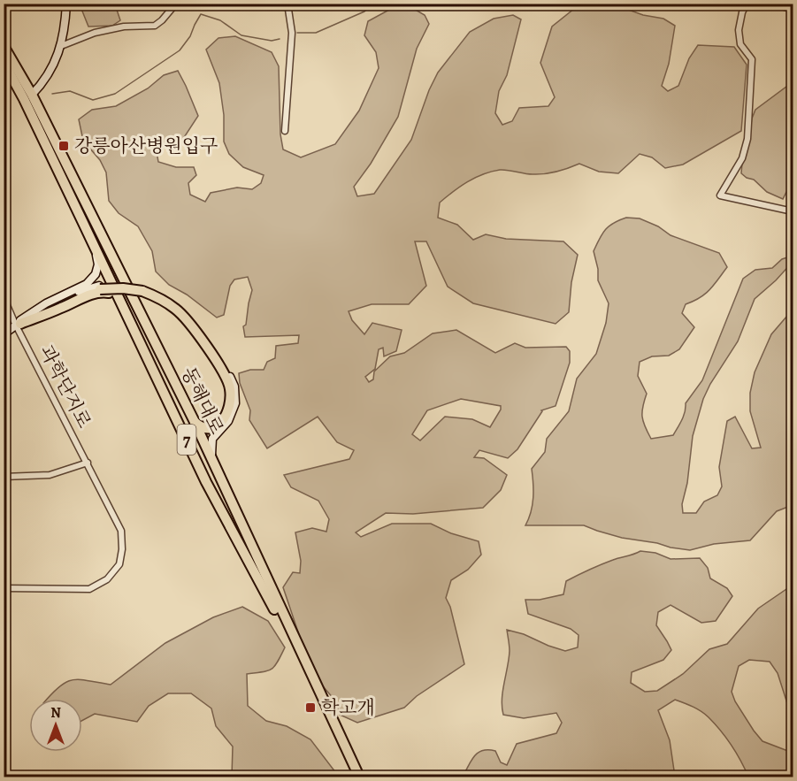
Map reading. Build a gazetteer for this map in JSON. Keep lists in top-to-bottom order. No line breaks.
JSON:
{"streets":{"highway":["동해대로","7"],"street":["과학단지로"]},"places":{"transit":["강릉아산병원입구","학고개"]},"north":"top"}
